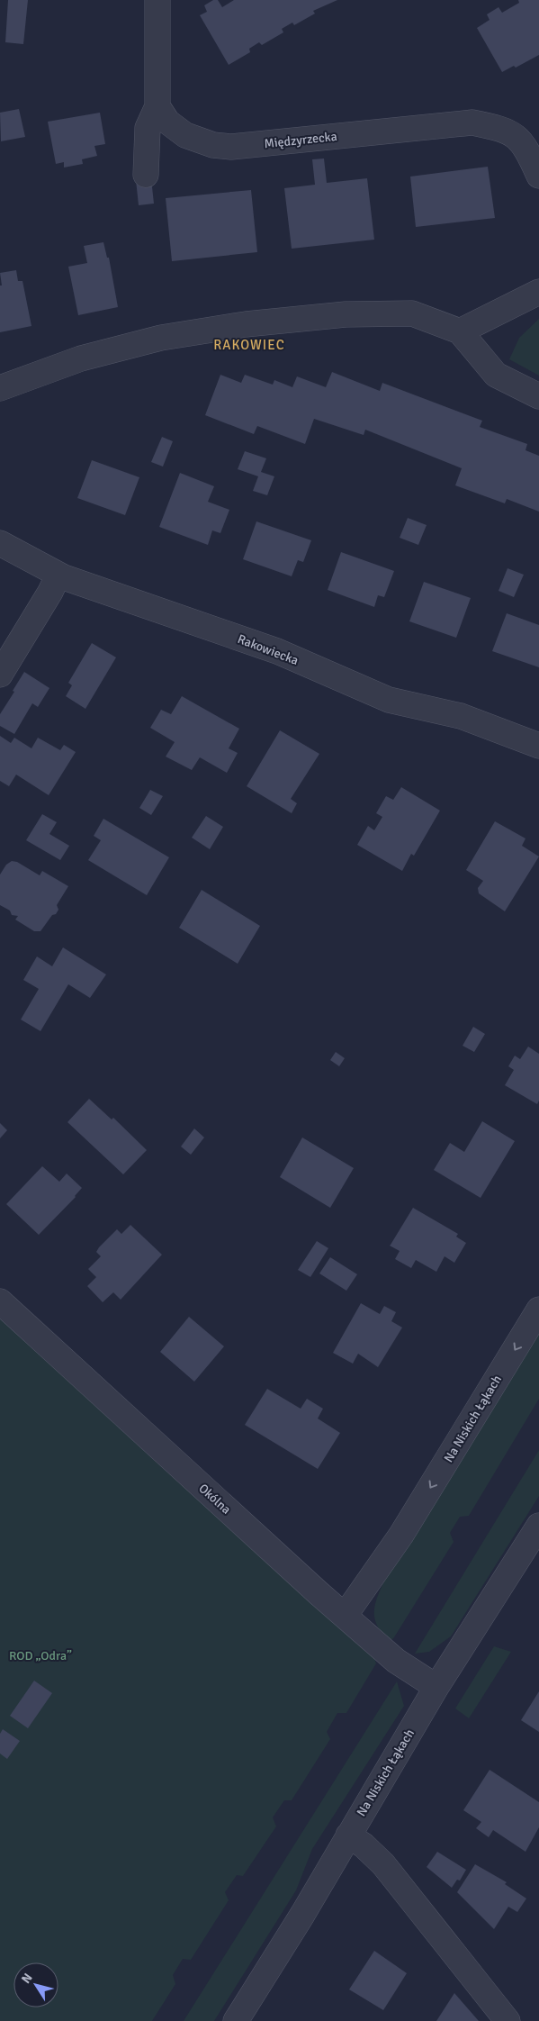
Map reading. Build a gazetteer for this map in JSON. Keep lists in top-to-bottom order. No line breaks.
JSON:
{"streets":{"street":["Międzyrzecka","Rakowiecka","Na Niskich Łąkach","Okólna"]},"crossings":[["Na Niskich Łąkach","Okólna"]],"districts":["RAKOWIEC"],"parks":["ROD „Odra”"],"north":"top left"}
